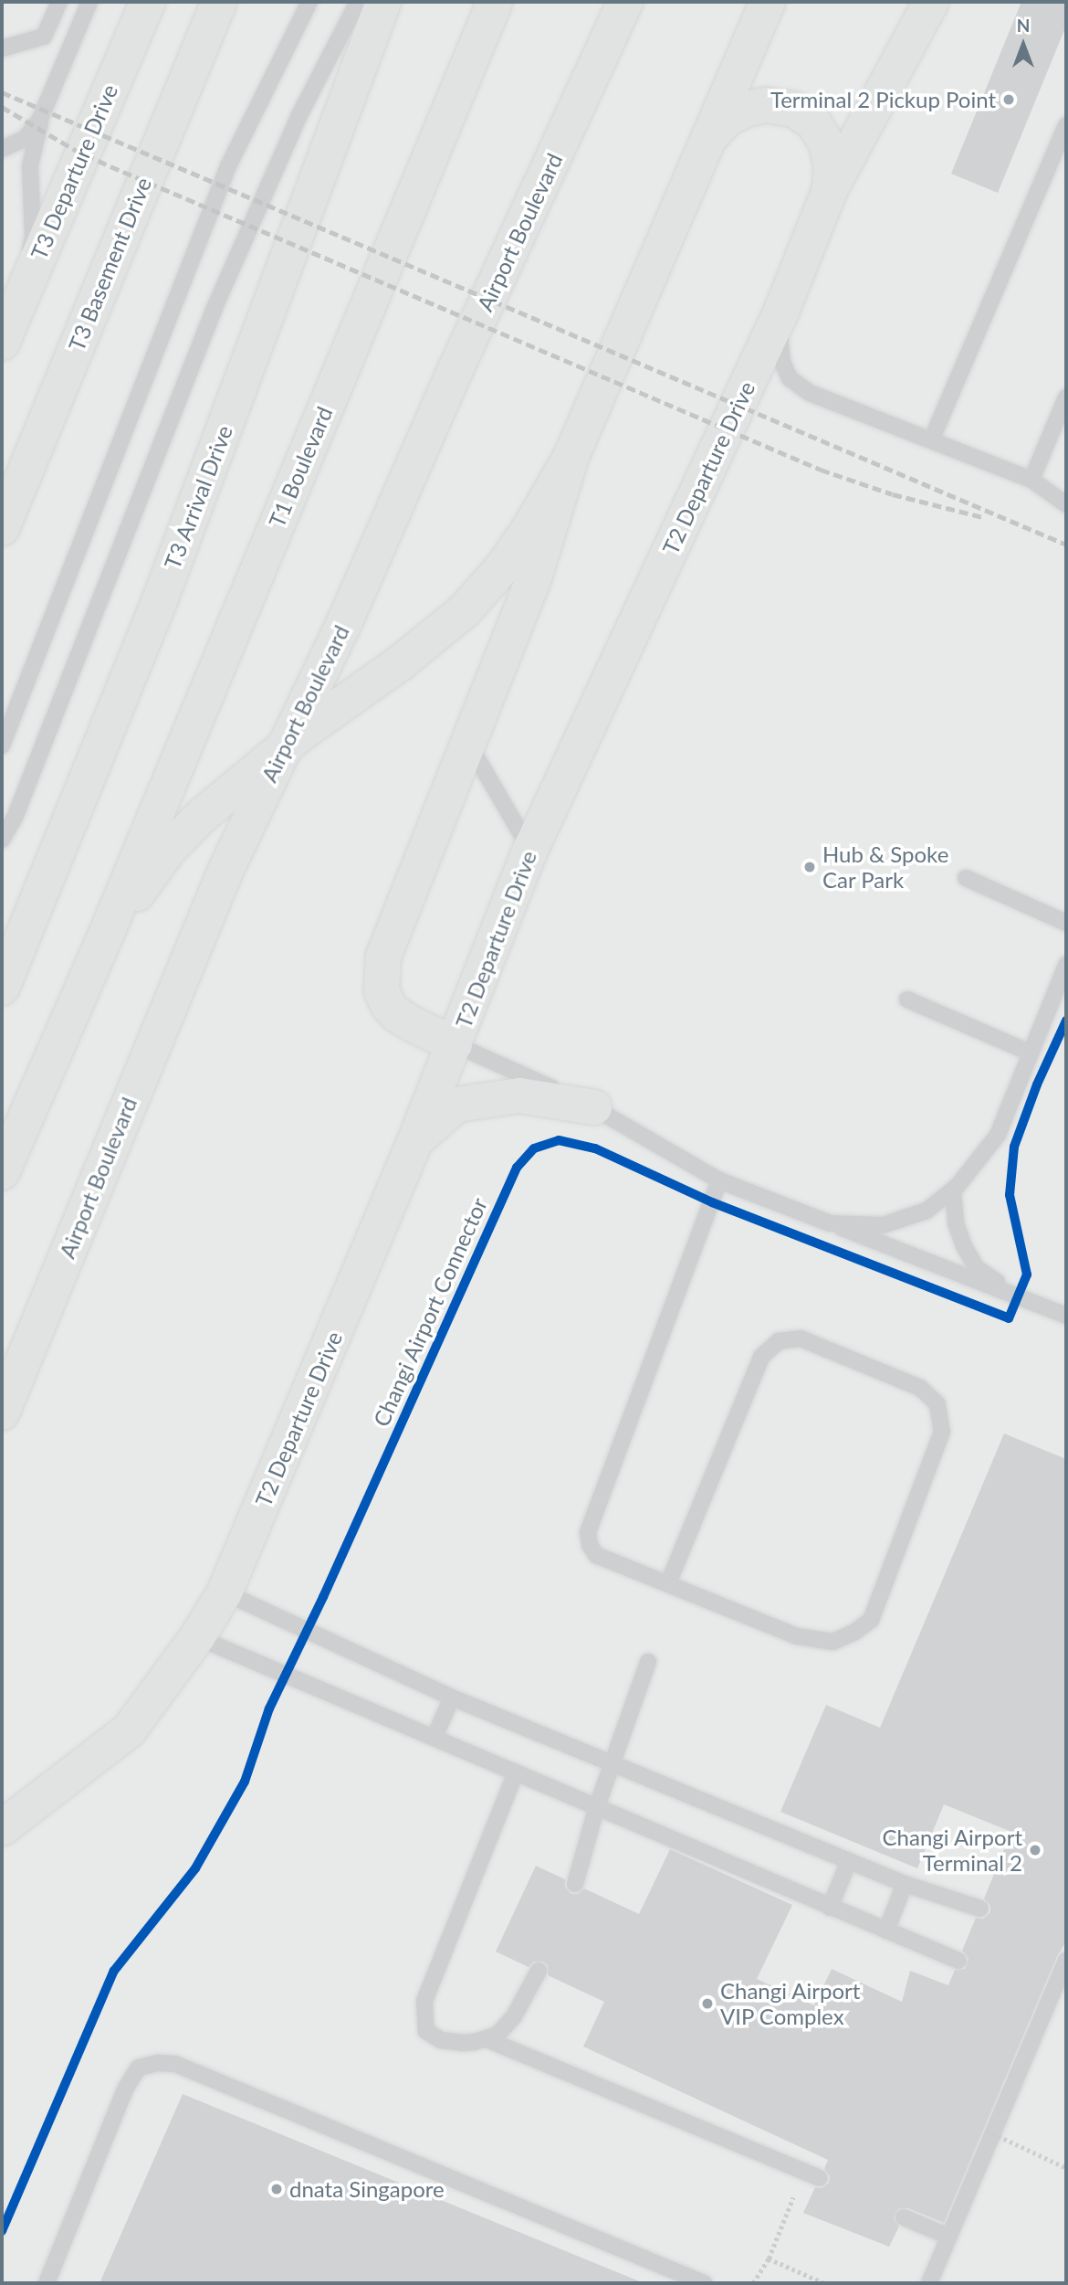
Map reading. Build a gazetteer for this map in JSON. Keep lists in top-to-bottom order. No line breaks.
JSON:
{"streets":{"main road":["T3 Departure Drive","Airport Boulevard","T3 Basement Drive","T1 Boulevard","T2 Departure Drive","T3 Arrival Drive"],"cycle path":["Changi Airport Connector"]},"places":["Terminal 2 Pickup Point","Hub & Spoke Car Park","Changi Airport Terminal 2","Changi Airport VIP Complex","dnata Singapore"],"north":"top"}
